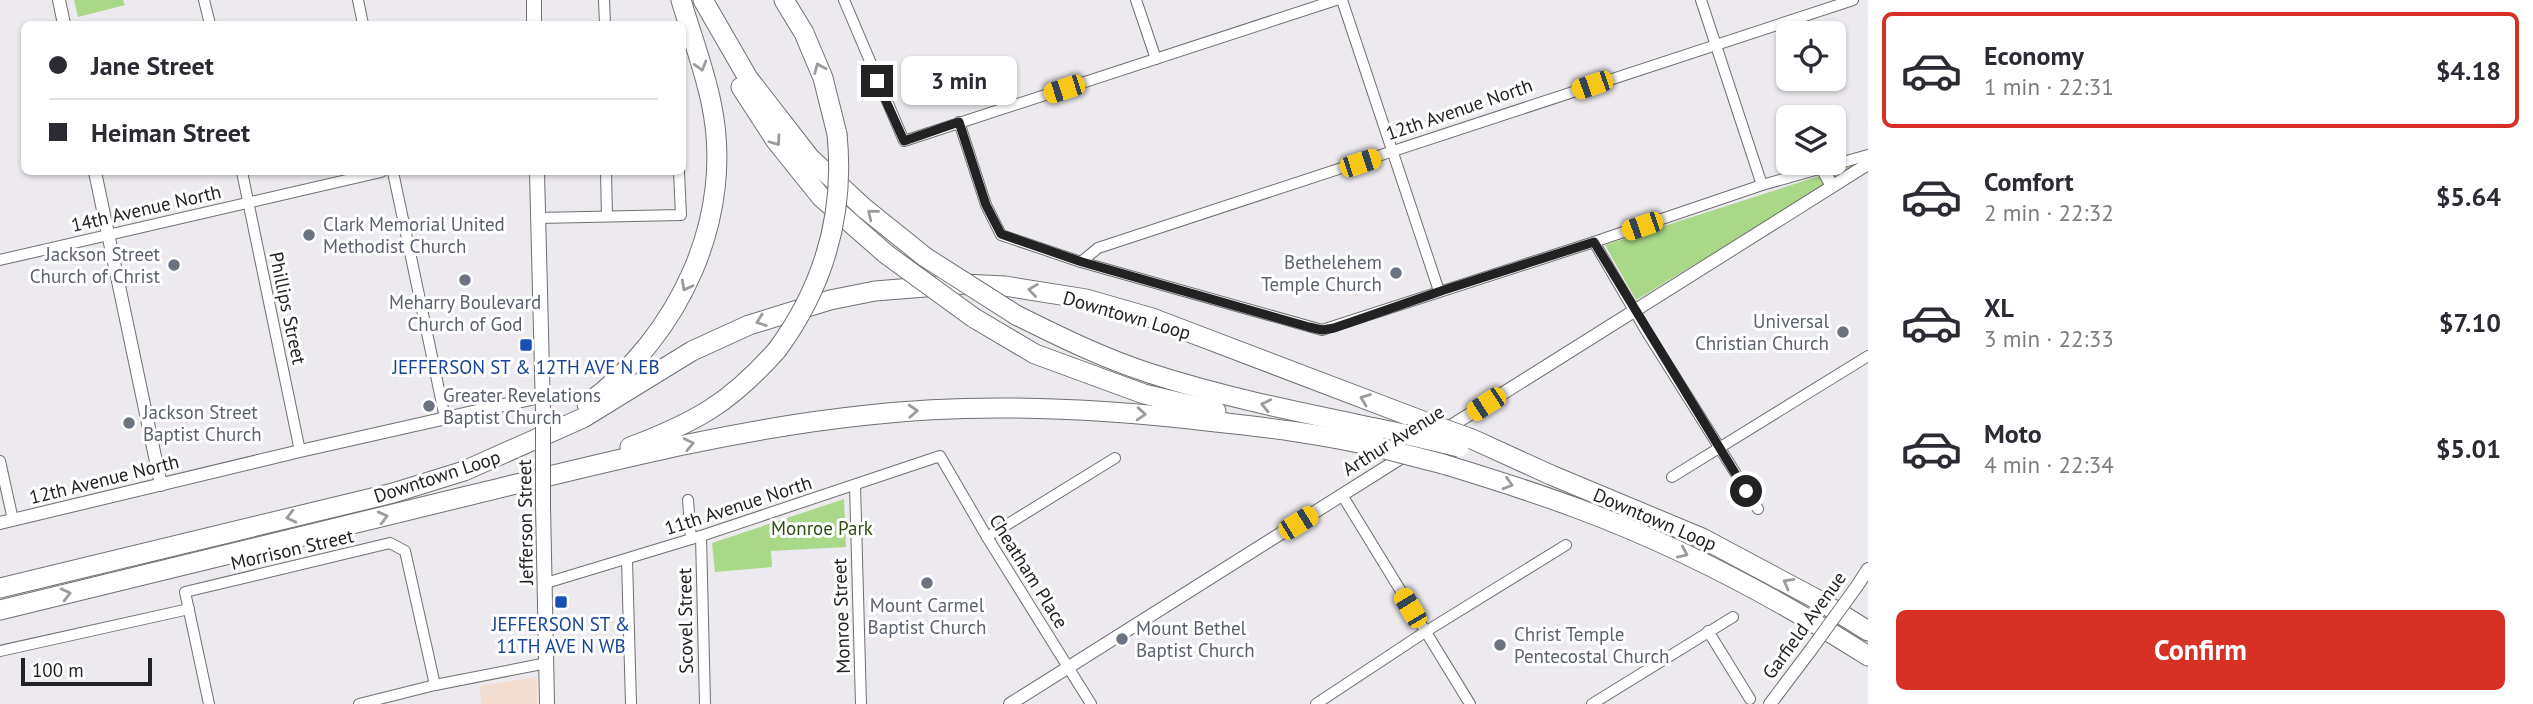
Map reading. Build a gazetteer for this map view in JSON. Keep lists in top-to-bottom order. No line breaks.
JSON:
{"streets":{"highway":["Downtown Loop"],"main road":["Jefferson Street"],"street":["12th Avenue North","14th Avenue North","Phillips Street","Arthur Avenue","11th Avenue North","Morrison Street","Cheatham Place","Monroe Street","Scovel Street","Garfield Avenue"]},"crossings":[["12th Avenue North","Phillips Street"],["12th Avenue North","Jefferson Street"],["14th Avenue North","Phillips Street"],["Arthur Avenue","Cheatham Place"],["11th Avenue North","Jefferson Street"],["11th Avenue North","Cheatham Place"],["11th Avenue North","Monroe Street"],["11th Avenue North","Scovel Street"]],"parks":["Monroe Park"],"places":{"other":["Clark Memorial United Methodist Church","Jackson Street Church of Christ","Bethelehem Temple Church","Meharry Boulevard Church of God","Universal Christian Church","Greater Revelations Baptist Church","Jackson Street Baptist Church","Mount Carmel Baptist Church","Mount Bethel Baptist Church","Christ Temple Pentecostal Church"],"transit":["JEFFERSON ST & 12TH AVE N EB","JEFFERSON ST & 11TH AVE N WB"]},"scale_bar":"100 m","page":{"list":[{"name":"Economy","note":"1 min · 22:31","value":"$4.18"},{"name":"Comfort","note":"2 min · 22:32","value":"$5.64"},{"name":"XL","note":"3 min · 22:33","value":"$7.10"},{"name":"Moto","note":"4 min · 22:34","value":"$5.01"}],"banner":["Jane Street","Heiman Street"],"bubble":"3 min","buttons":"Confirm","scale":"100 m"}}
